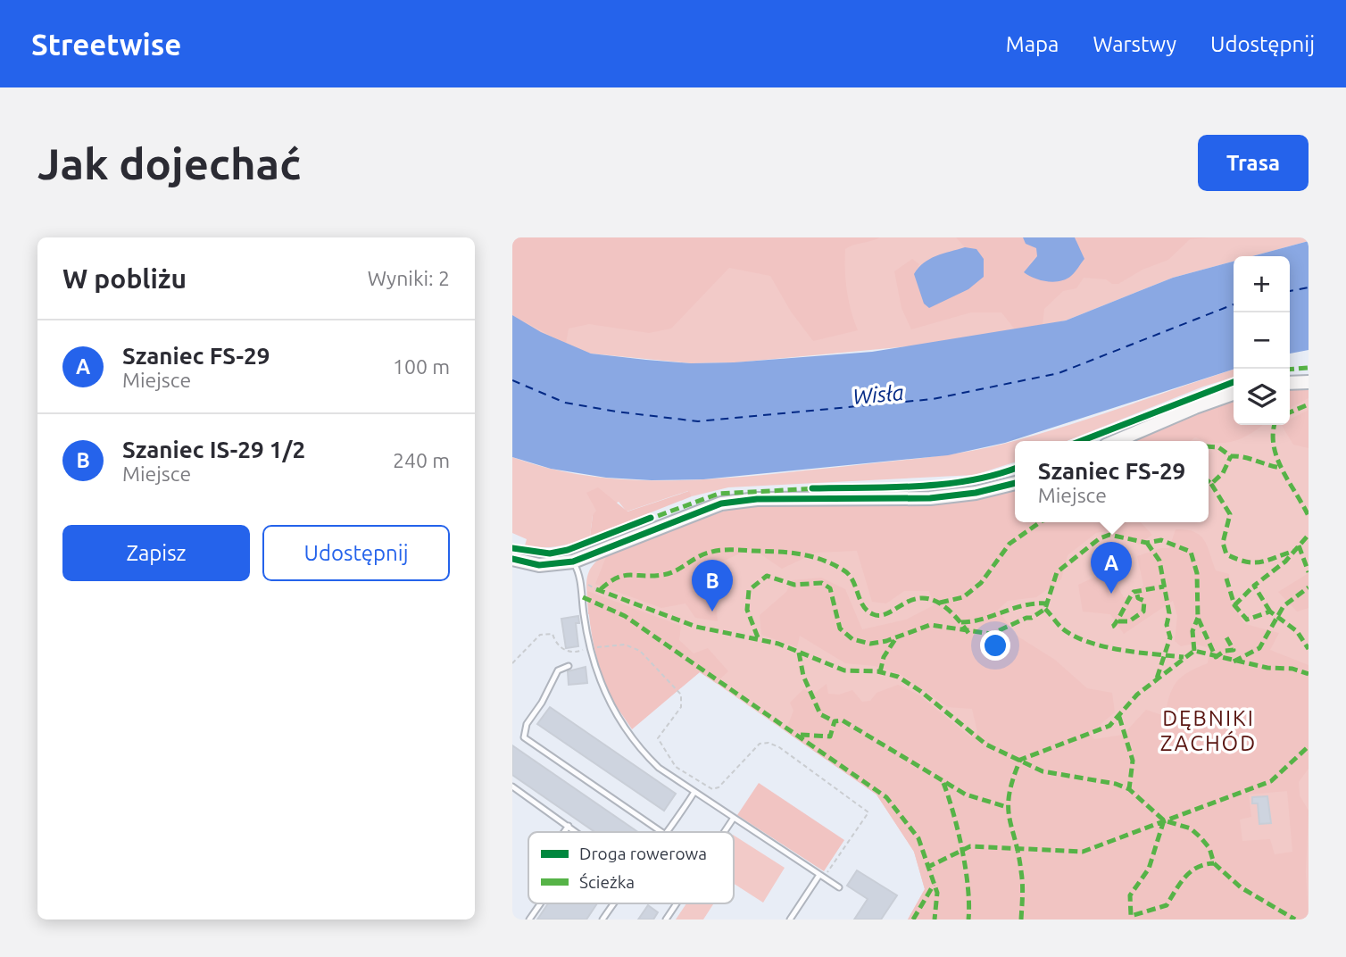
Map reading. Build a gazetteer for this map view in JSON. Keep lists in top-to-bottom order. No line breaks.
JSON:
{"districts":["DĘBNIKI ZACHÓD"],"water":["Wisła"],"legend":["Droga rowerowa","Ścieżka"],"page":{"header":"Streetwise","nav":["Mapa","Warstwy","Udostępnij"],"buttons":["Trasa",["Zapisz","Udostępnij"]],"title":"Jak dojechać","heading":["W pobliżu","Wyniki: 2"],"map_buttons":["+","−"],"list":[{"mark":"A","name":"Szaniec FS-29","note":"Miejsce","value":"100 m"},{"mark":"B","name":"Szaniec IS-29 1/2","note":"Miejsce","value":"240 m"}],"popup":["Szaniec FS-29","Miejsce"],"pins":["A","B"]}}
